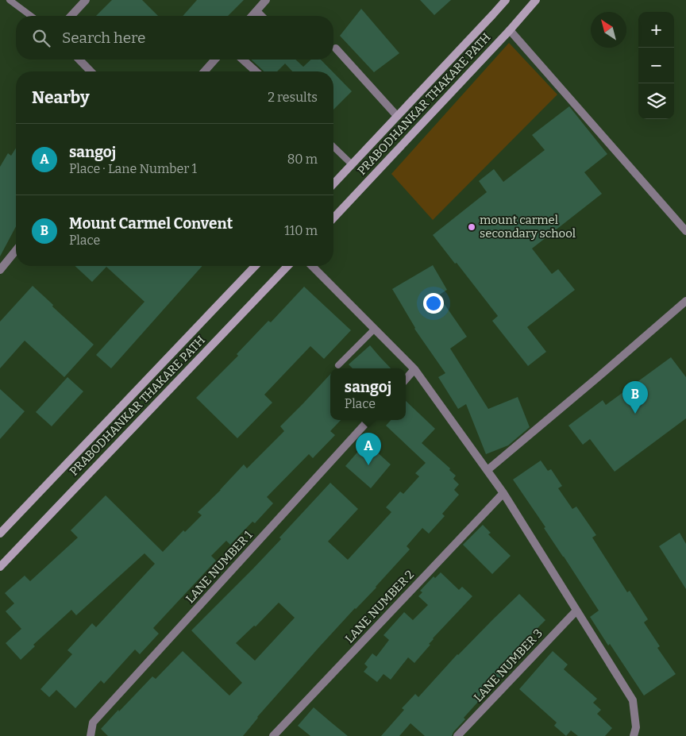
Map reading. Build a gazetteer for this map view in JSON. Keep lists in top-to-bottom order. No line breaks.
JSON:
{"streets":{"main road":["PRABODHANKAR THAKARE PATH"],"street":["LANE NUMBER 1","LANE NUMBER 2","LANE NUMBER 3"]},"places":["mount carmel secondary school"],"north":"top left","page":{"map_buttons":["+","−"],"search":"Search here","heading":["Nearby","2 results"],"list":[{"mark":"A","name":"sangoj","note":"Place · Lane Number 1","value":"80 m"},{"mark":"B","name":"Mount Carmel Convent","note":"Place","value":"110 m"}],"popup":["sangoj","Place"],"pins":["B","A"]}}
